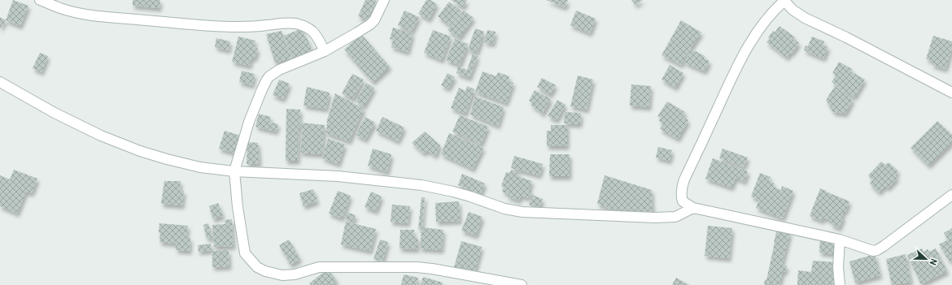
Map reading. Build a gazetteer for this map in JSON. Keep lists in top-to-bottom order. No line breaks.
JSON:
{"north":"right"}
